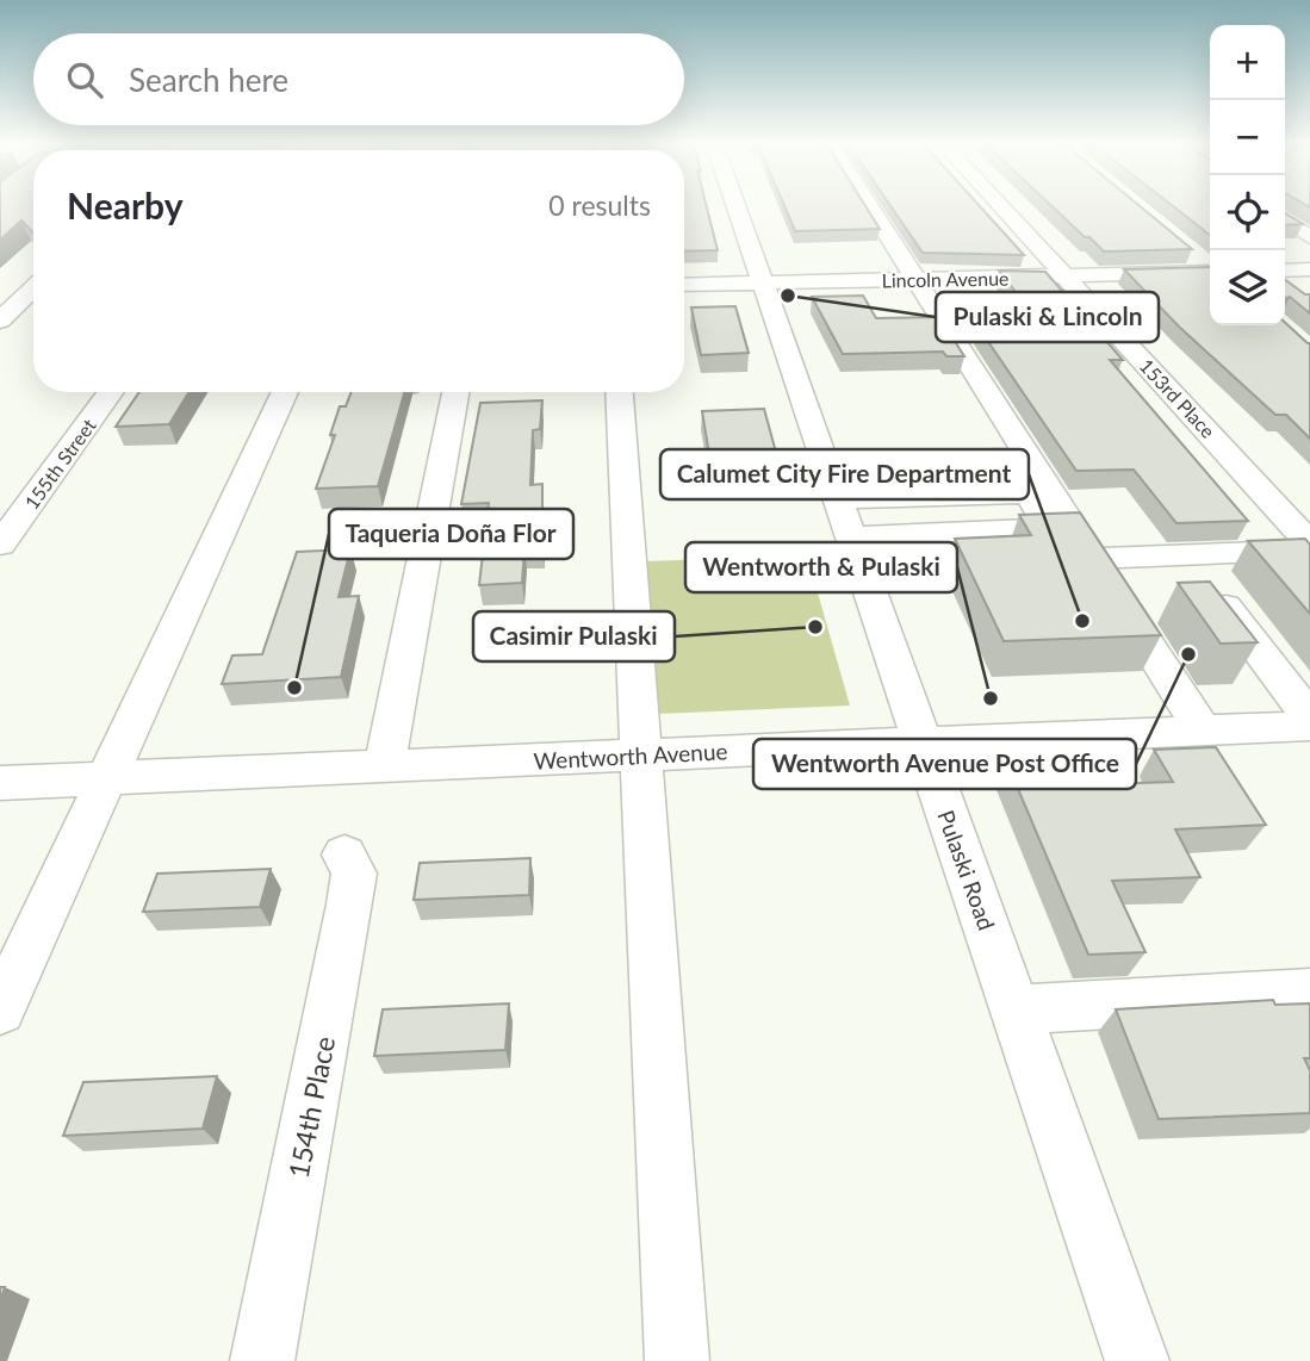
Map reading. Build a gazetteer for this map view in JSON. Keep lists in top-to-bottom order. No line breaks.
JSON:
{"streets":{"street":["Lincoln Avenue","153rd Place","155th Street","Wentworth Avenue","Pulaski Road","154th Place"]},"crossings":[["Lincoln Avenue","153rd Place"],["Lincoln Avenue","Pulaski Road"],["Wentworth Avenue","Pulaski Road"]],"places":["Pulaski & Lincoln","Calumet City Fire Department","Casimir Pulaski","Wentworth Avenue Post Office","Taqueria Doña Flor","Wentworth & Pulaski"],"page":{"map_buttons":["+","−"],"search":"Search here","heading":["Nearby","0 results"]}}
